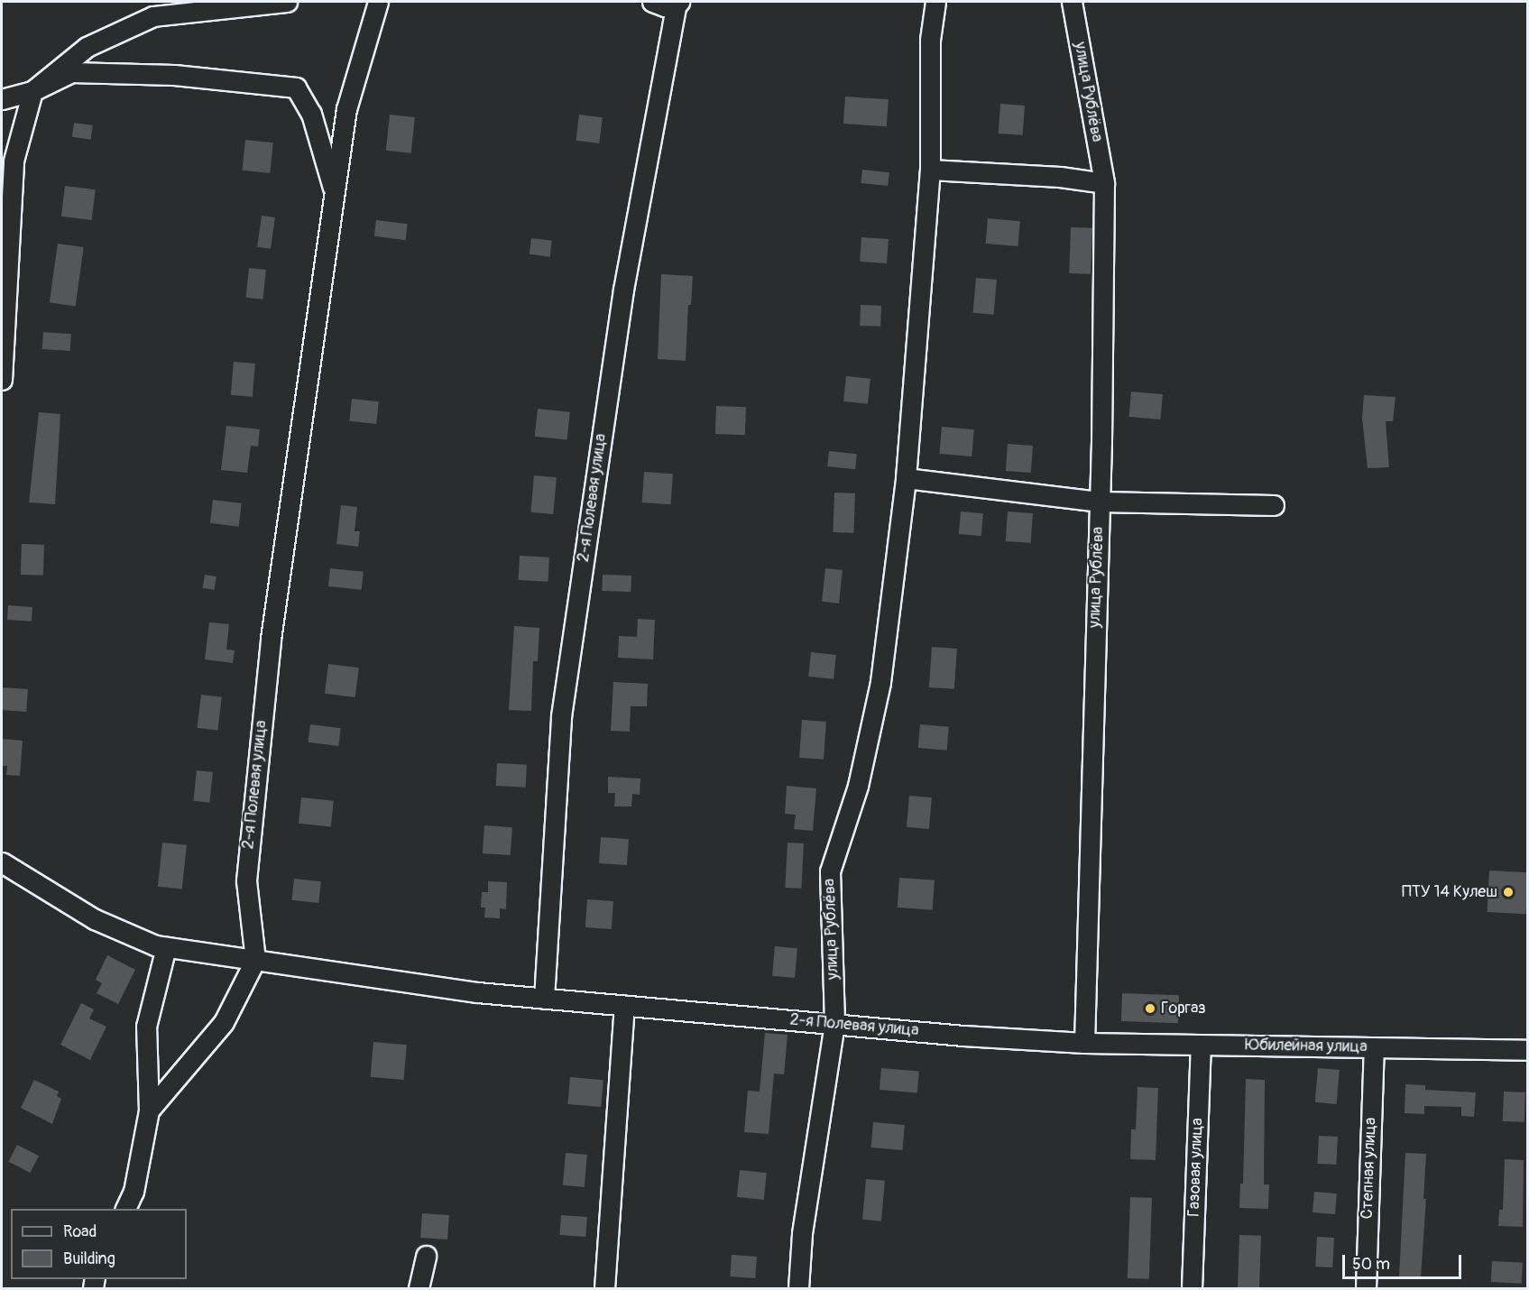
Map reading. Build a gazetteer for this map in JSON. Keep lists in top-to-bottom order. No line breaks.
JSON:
{"streets":{"street":["улица Рублёва","2-я Полевая улица","Юбилейная улица","Газовая улица","Степная улица"]},"crossings":[["улица Рублёва","2-я Полевая улица"],["улица Рублёва","Юбилейная улица"],["2-я Полевая улица","Юбилейная улица"],["Юбилейная улица","Газовая улица"],["Юбилейная улица","Степная улица"]],"places":["ПТУ 14 Кулеш","Горгаз"],"legend":["Road","Building"],"scale_bar":"50 m"}
